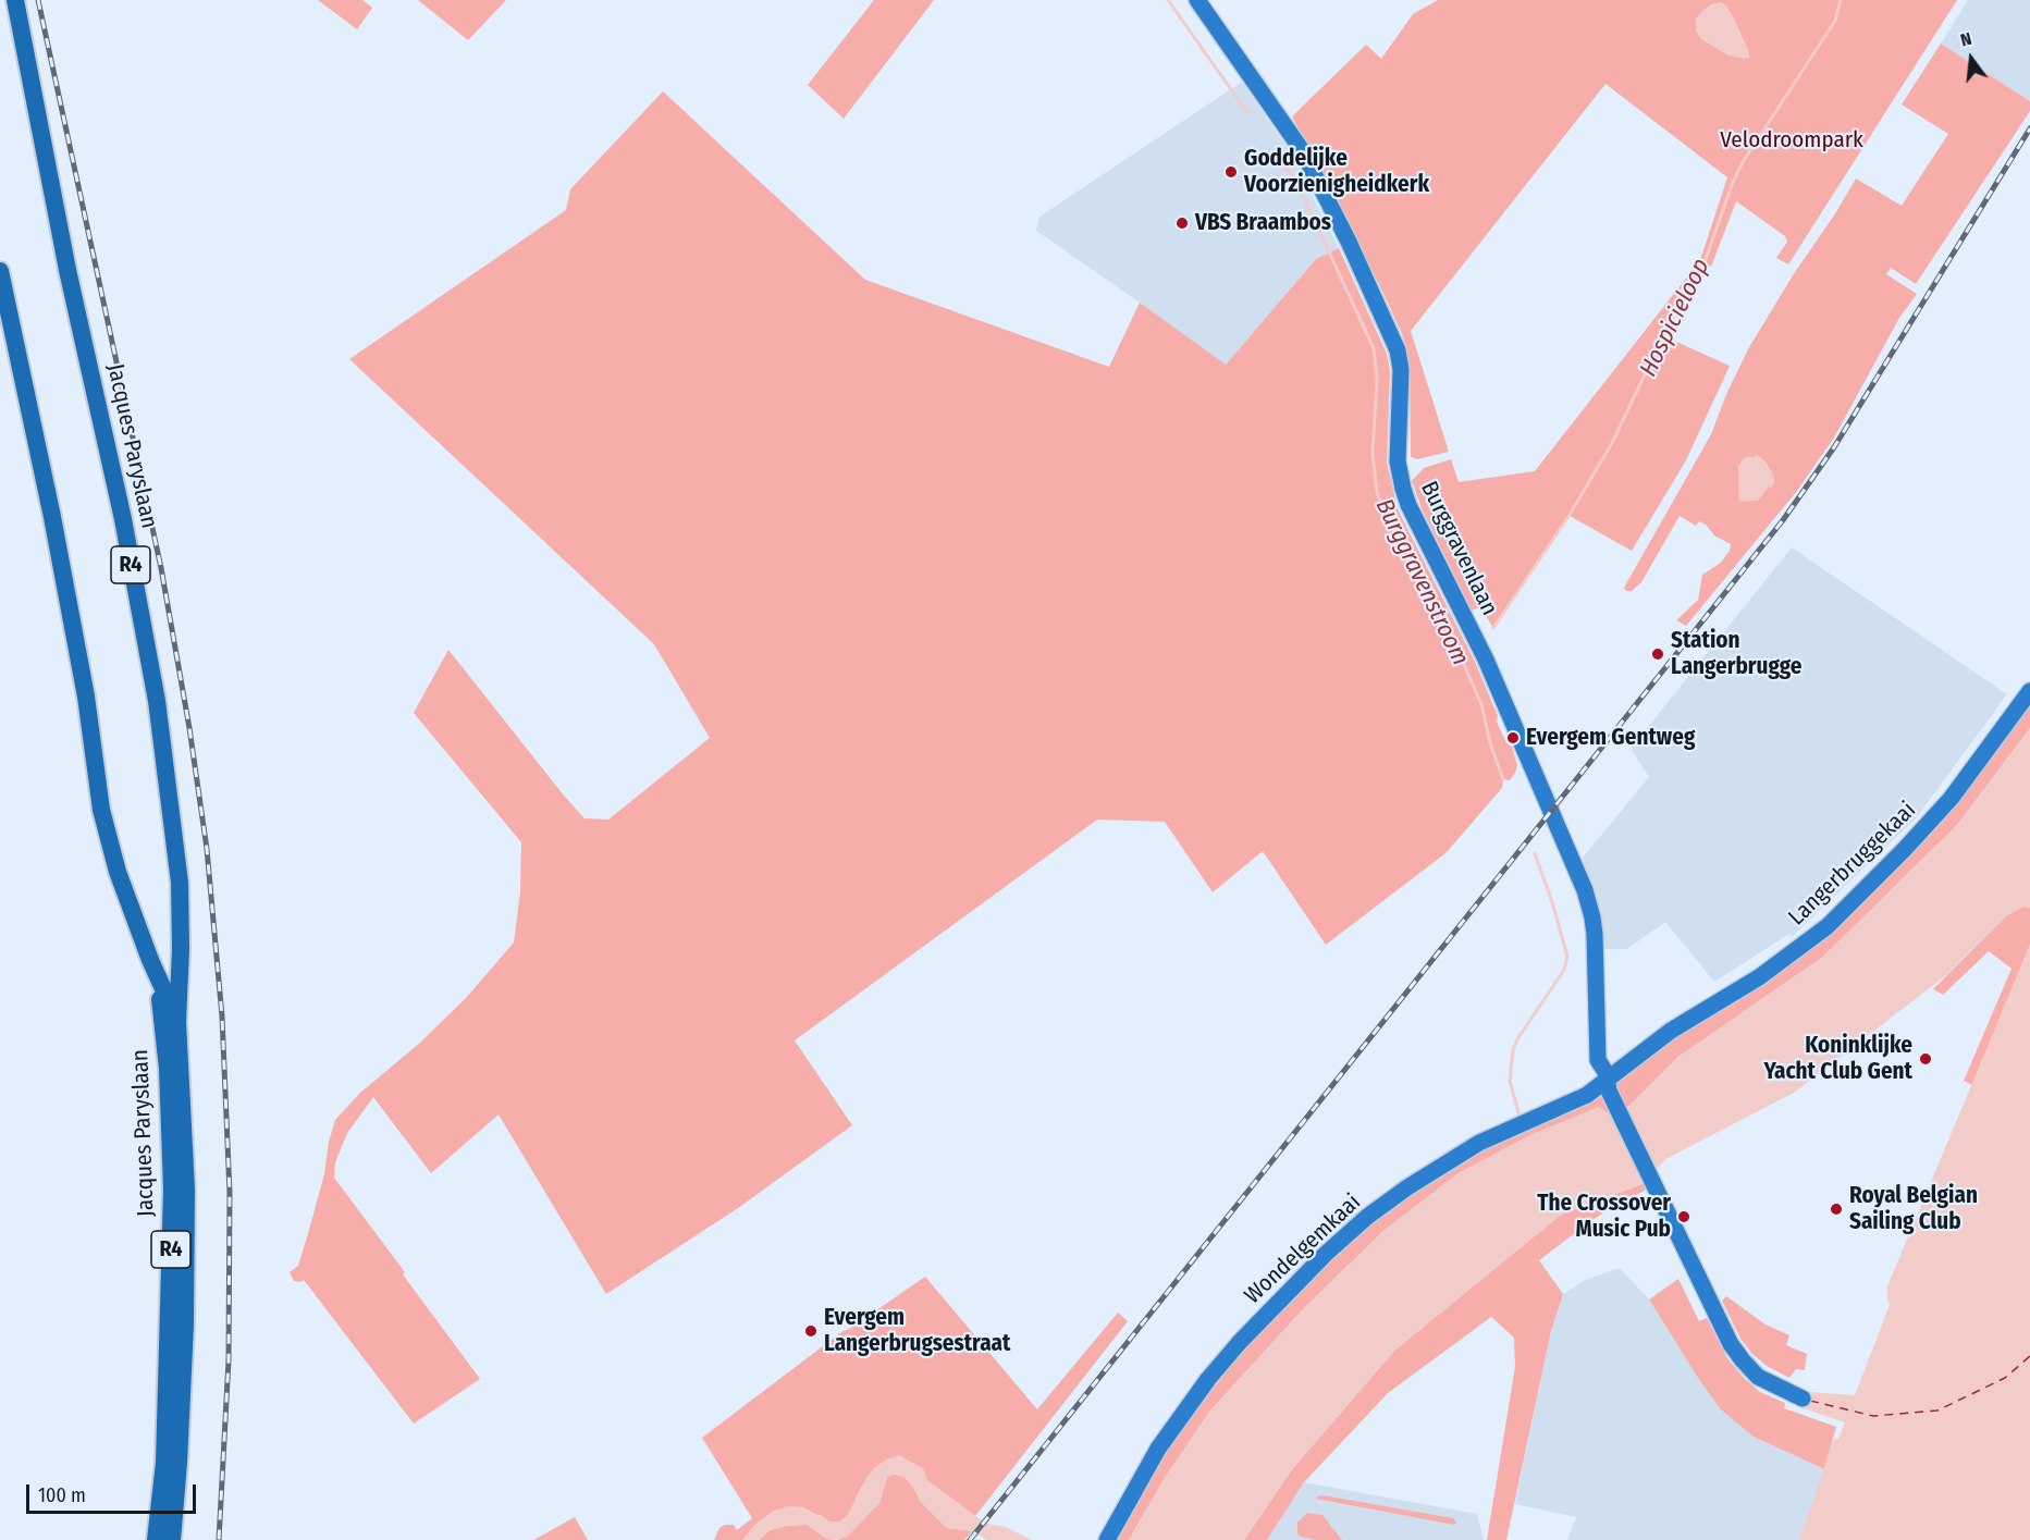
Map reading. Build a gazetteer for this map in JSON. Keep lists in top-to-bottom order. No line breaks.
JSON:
{"streets":{"highway":["Jacques Paryslaan","R4"],"main road":["Burggravenlaan","Langerbruggekaai","Wondelgemkaai"]},"crossings":[["Burggravenlaan","Langerbruggekaai"],["Burggravenlaan","Wondelgemkaai"],["Langerbruggekaai","Wondelgemkaai"]],"water":["Hospicieloop","Burggravenstroom"],"parks":["Velodroompark"],"places":["Goddelijke Voorzienigheidkerk","VBS Braambos","Station Langerbrugge","Evergem Gentweg","Koninklijke Yacht Club Gent","Royal Belgian Sailing Club","The Crossover Music Pub","Evergem Langerbrugsestraat"],"scale_bar":"100 m","north":"top"}
